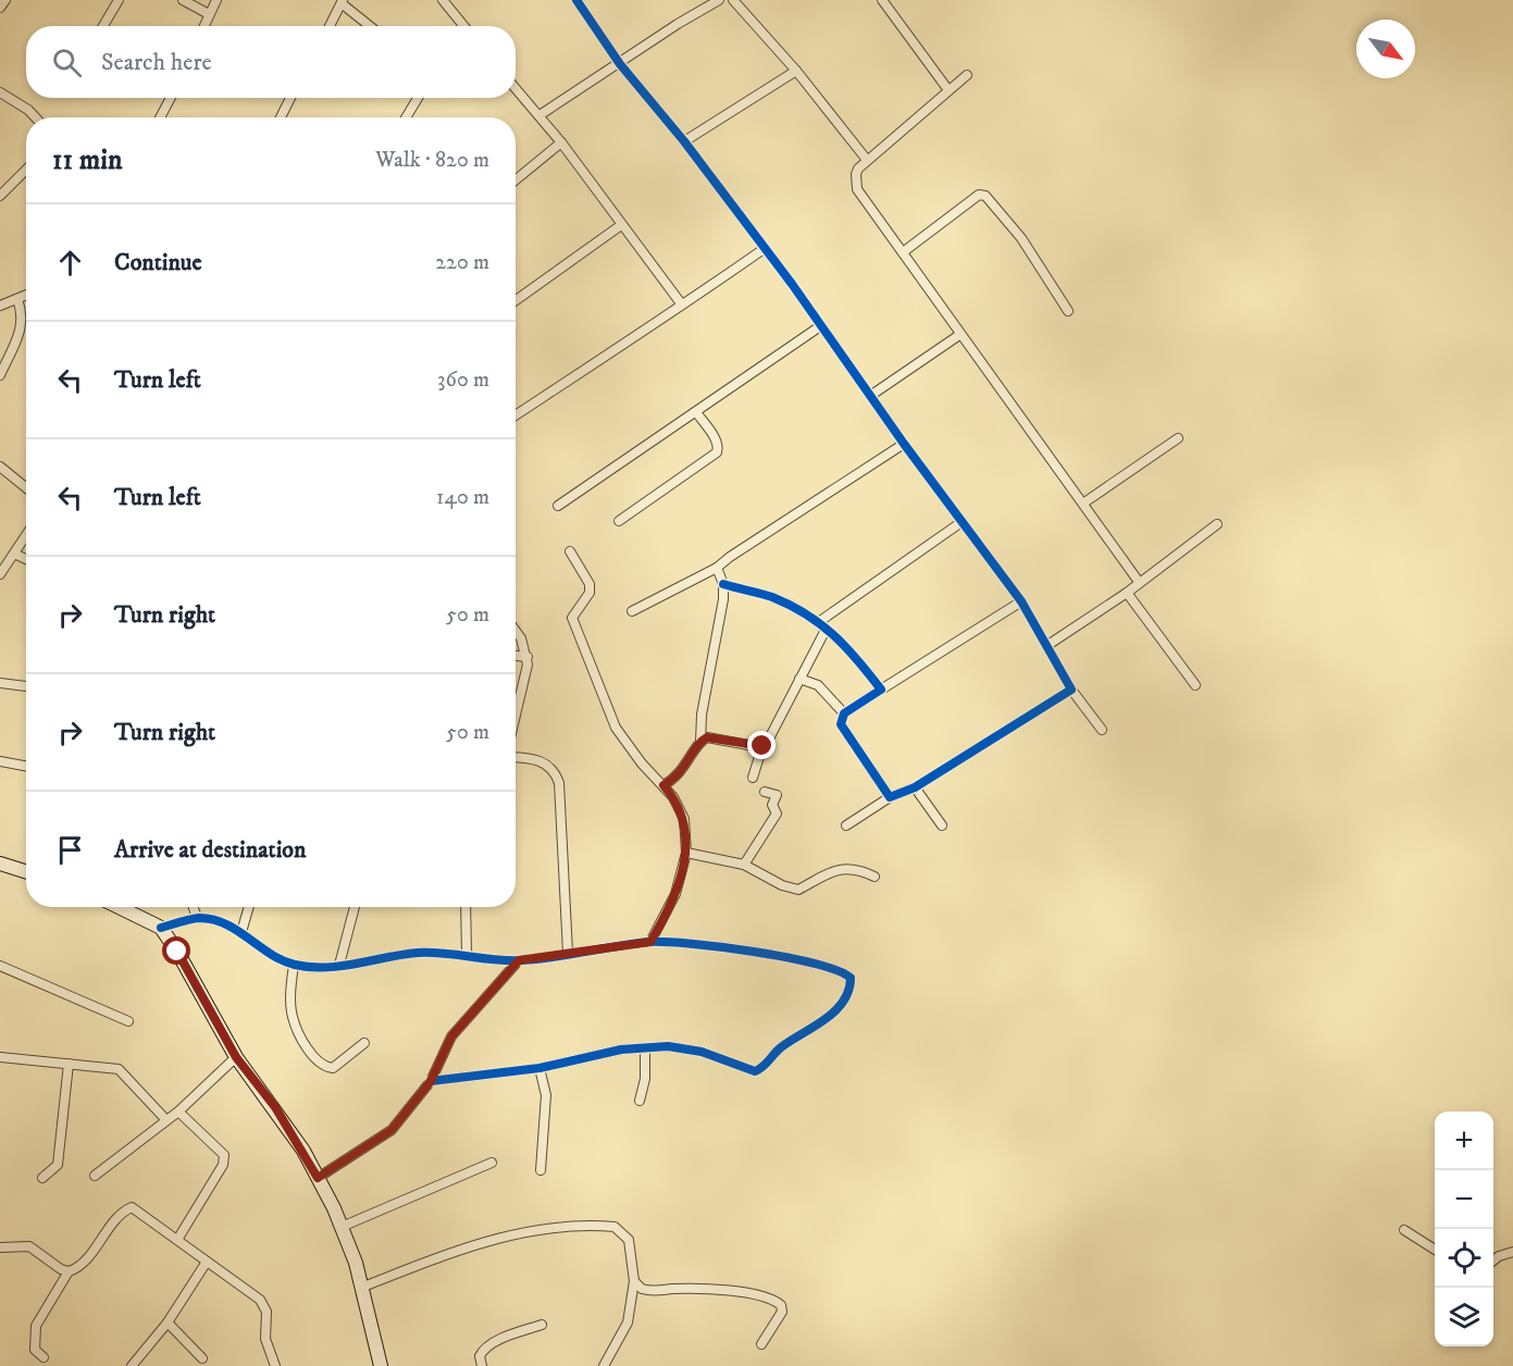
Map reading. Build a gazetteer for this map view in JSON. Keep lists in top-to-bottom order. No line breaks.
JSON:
{"north":"bottom right","page":{"search":"Search here","heading":["11 min","Walk · 820 m"],"list":[["Continue","220 m"],["Turn left","360 m"],["Turn left","140 m"],["Turn right","50 m"],["Turn right","50 m"],"Arrive at destination"],"map_buttons":["+","−"]}}
